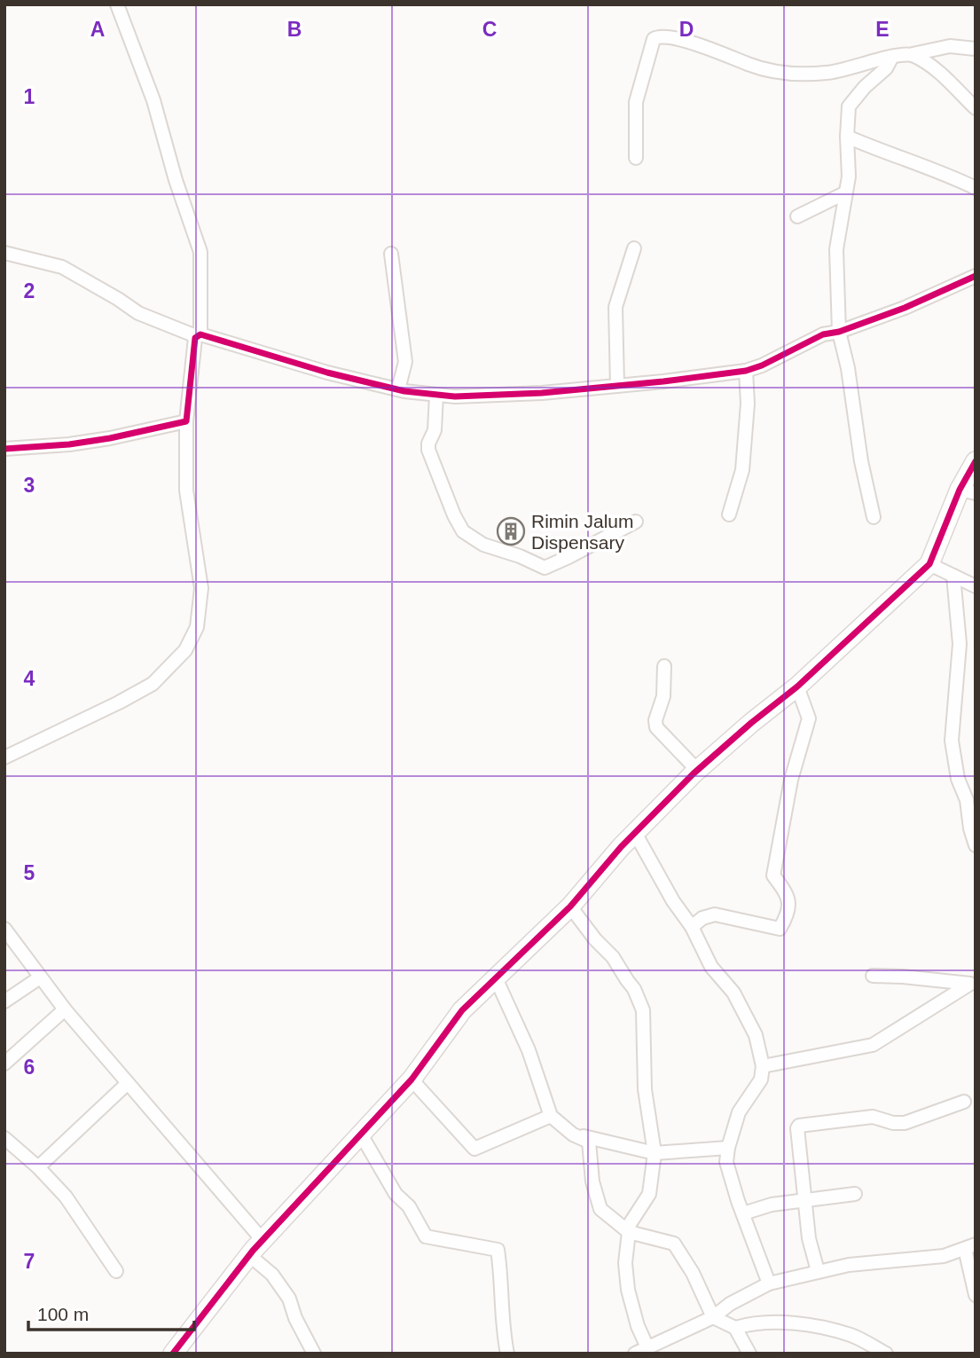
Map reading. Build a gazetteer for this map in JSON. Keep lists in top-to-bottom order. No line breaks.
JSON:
{"places":{"building":["Rimin Jalum Dispensary"]},"scale_bar":"100 m","grid":{"columns":["A","B","C","D","E"],"rows":["1","2","3","4","5","6","7"]}}
